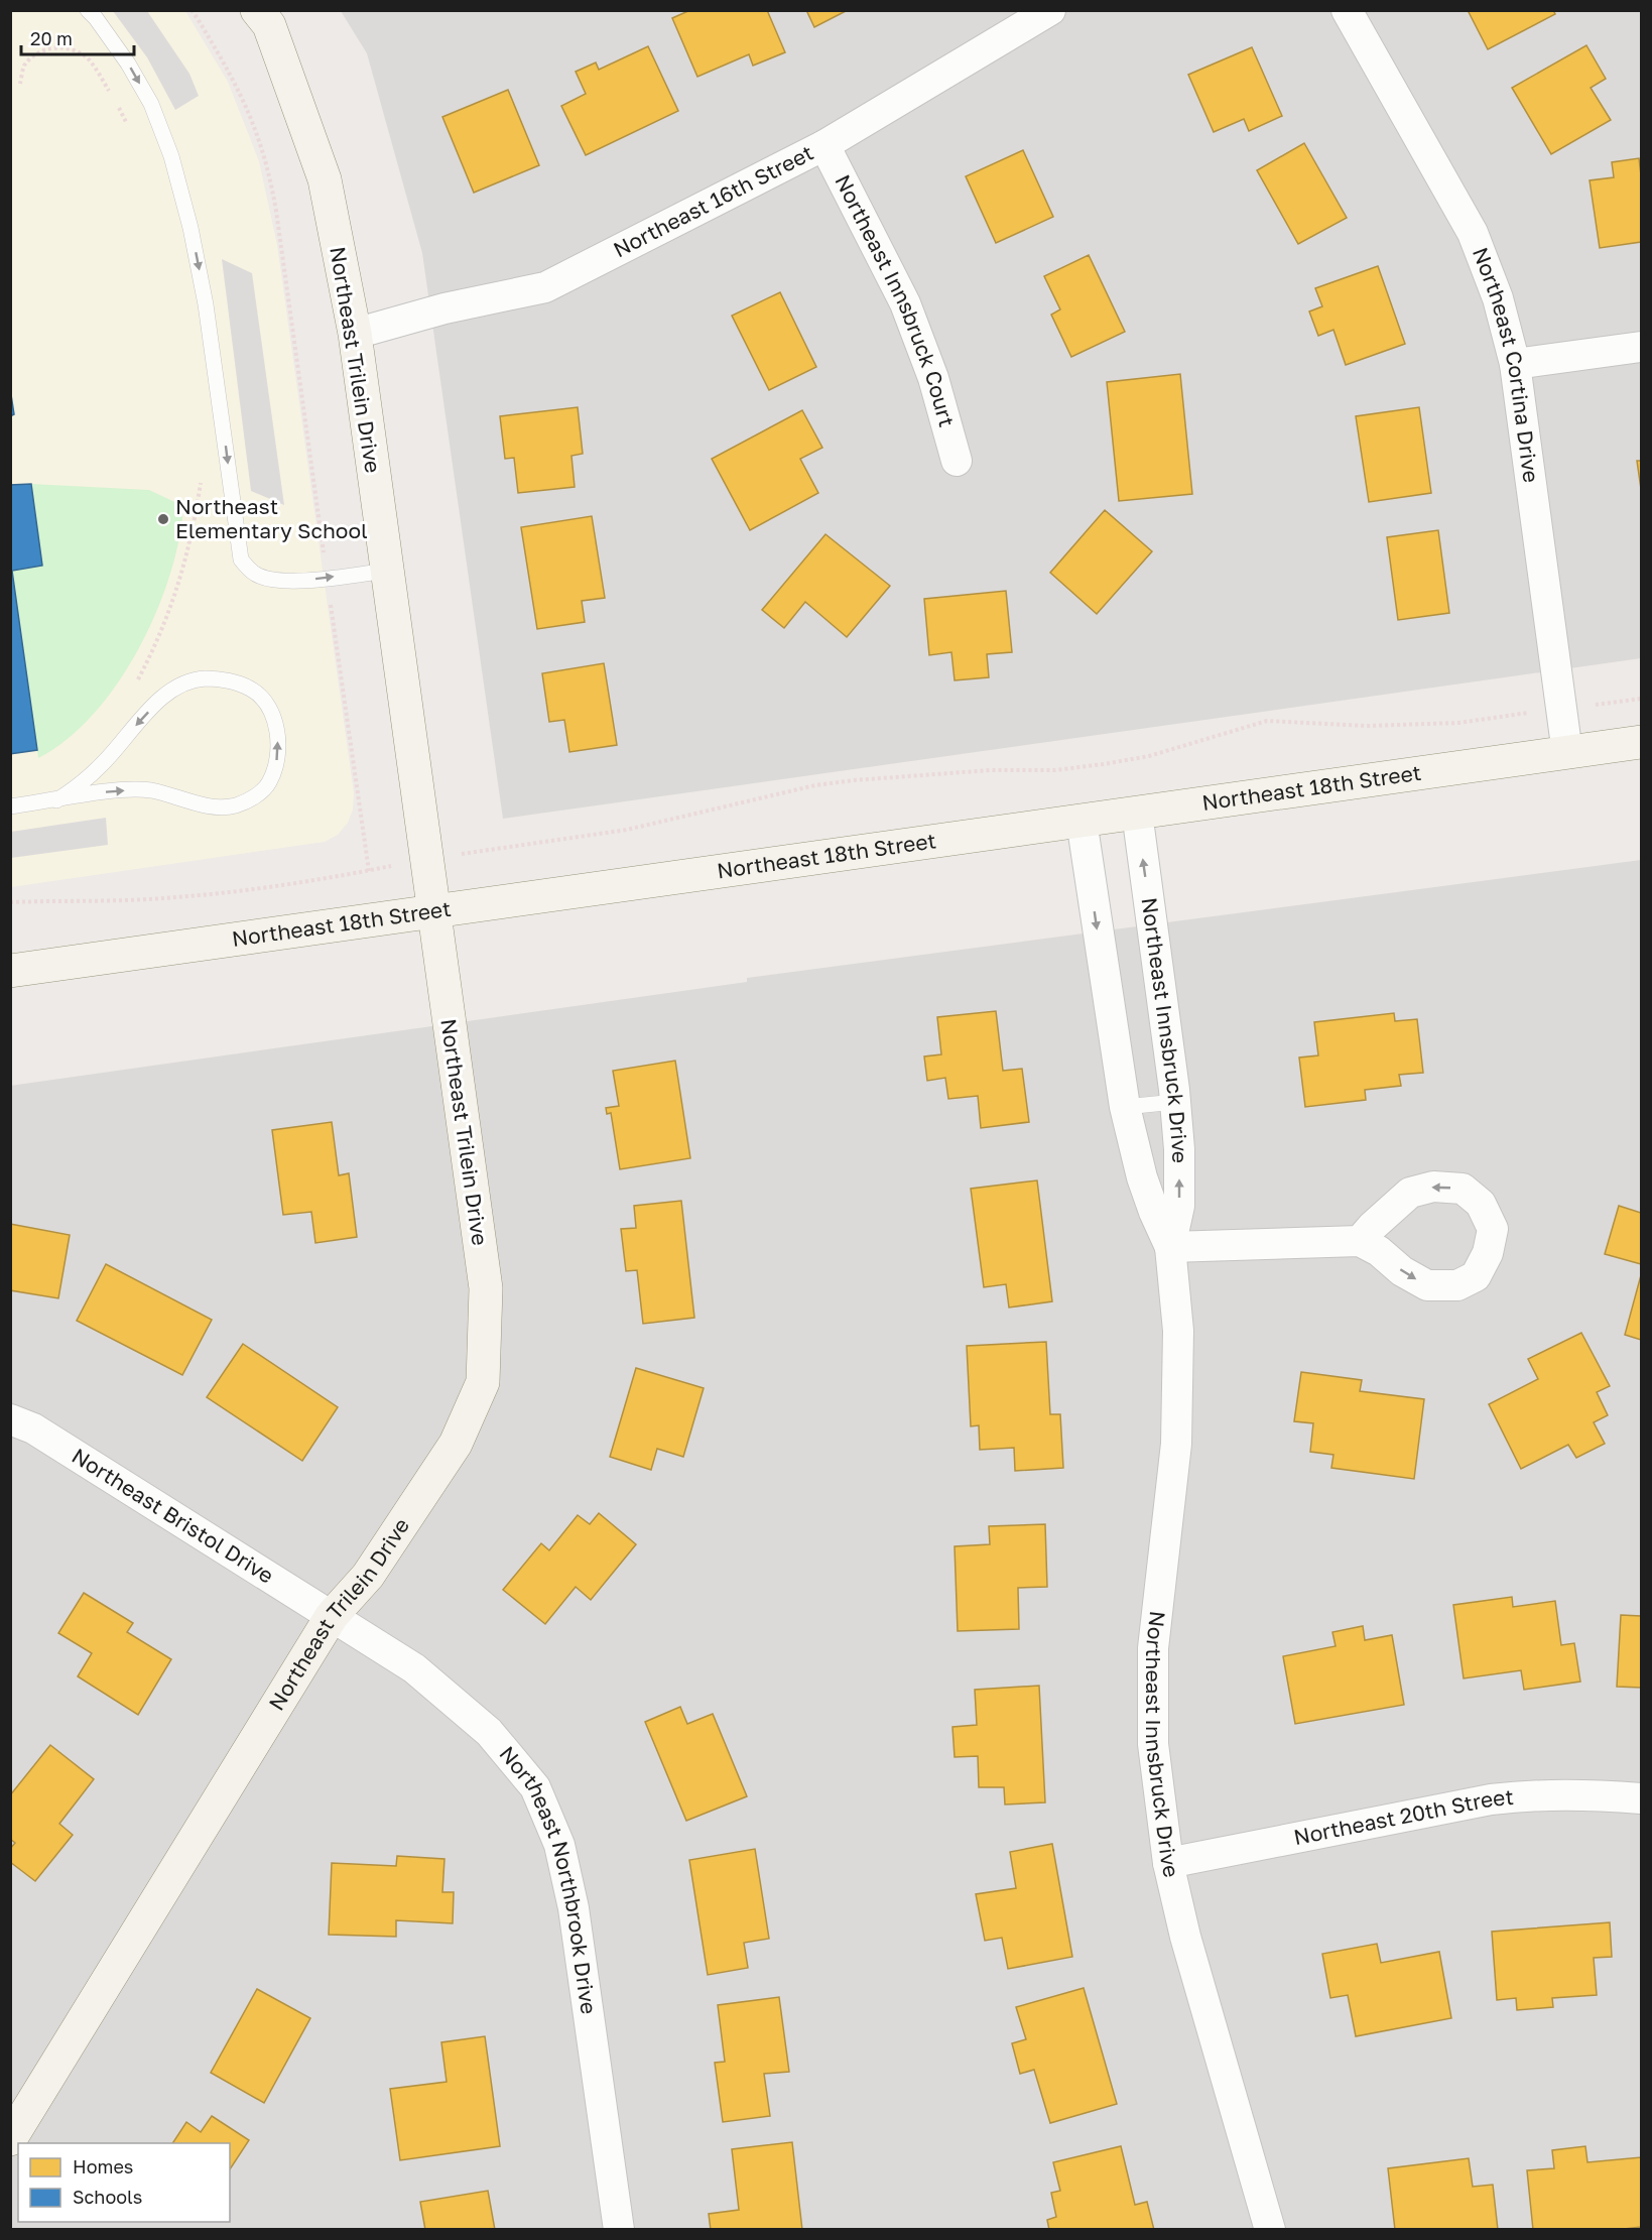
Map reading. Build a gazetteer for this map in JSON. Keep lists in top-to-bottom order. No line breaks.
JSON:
{"streets":{"street":["Northeast 16th Street","Northeast Innsbruck Court","Northeast Trilein Drive","Northeast Cortina Drive","Northeast 18th Street","Northeast Innsbruck Drive","Northeast Bristol Drive","Northeast 20th Street","Northeast Northbrook Drive"]},"crossings":[["Northeast 16th Street","Northeast Innsbruck Court"],["Northeast 16th Street","Northeast Trilein Drive"],["Northeast Trilein Drive","Northeast 18th Street"],["Northeast Trilein Drive","Northeast Bristol Drive"],["Northeast Trilein Drive","Northeast Northbrook Drive"],["Northeast Cortina Drive","Northeast 18th Street"],["Northeast 18th Street","Northeast Innsbruck Drive"],["Northeast Innsbruck Drive","Northeast 20th Street"],["Northeast Bristol Drive","Northeast Northbrook Drive"]],"places":["Northeast Elementary School"],"legend":["Homes","Schools"],"scale_bar":"20 m"}
